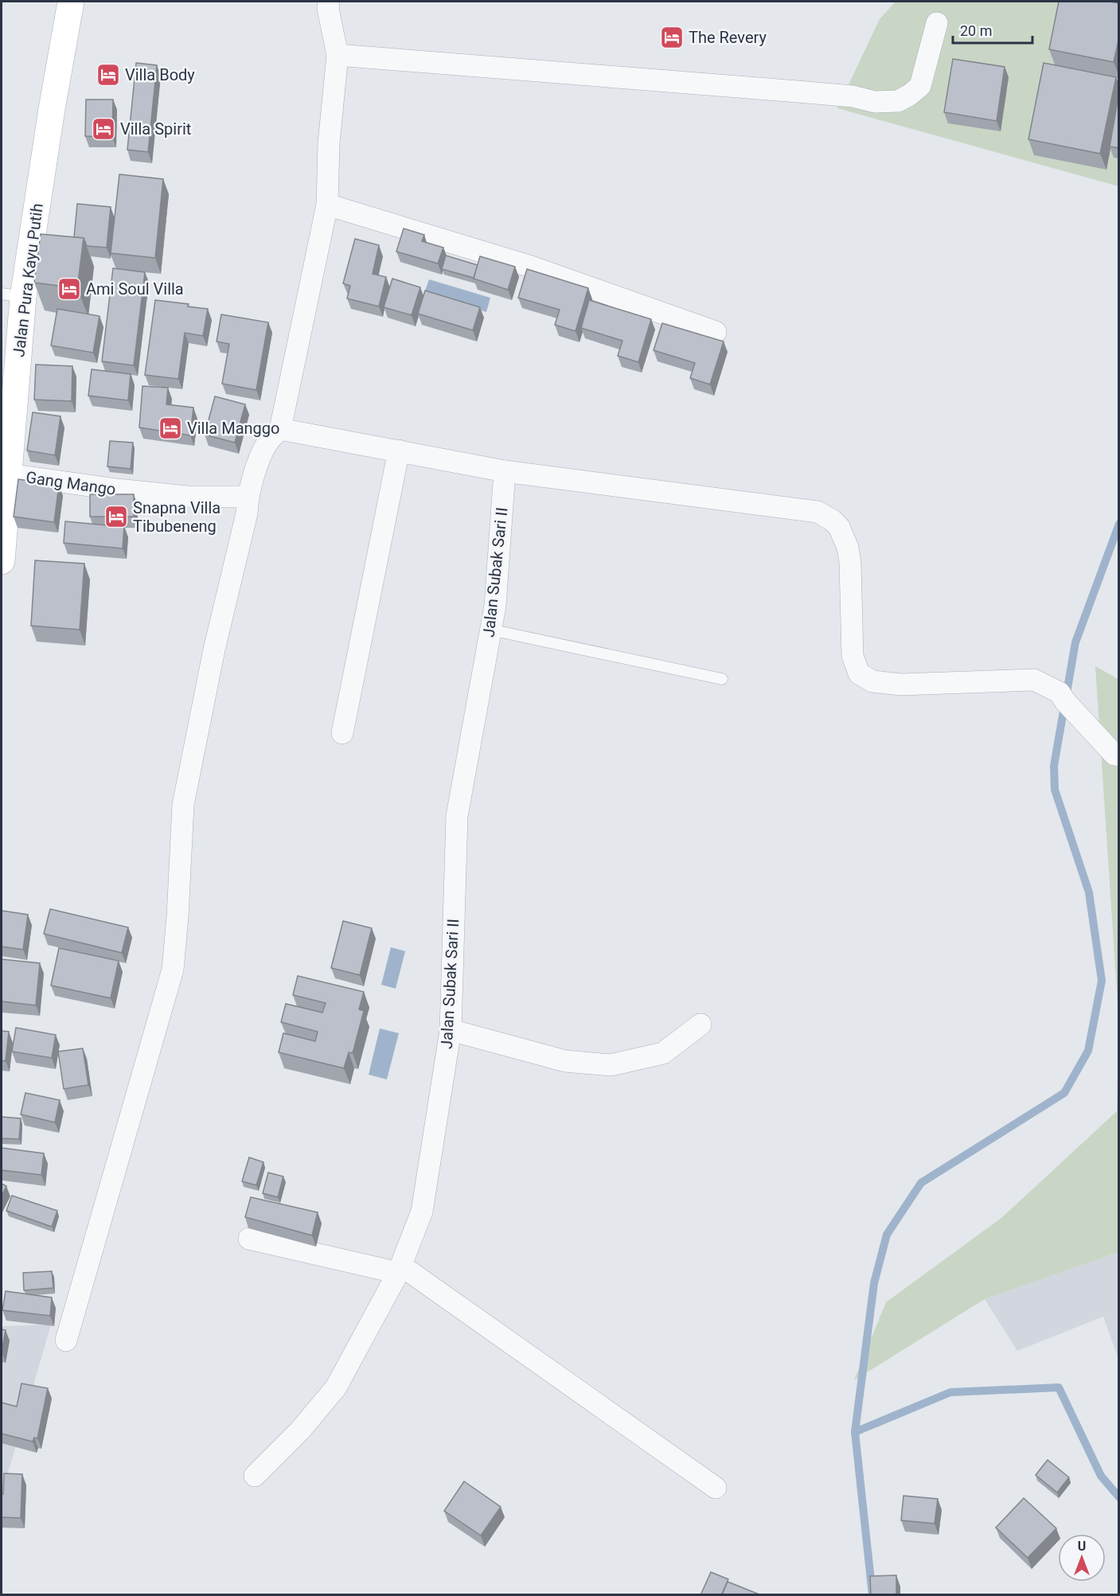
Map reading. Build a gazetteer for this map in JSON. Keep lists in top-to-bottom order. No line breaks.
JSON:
{"streets":{"street":["Jalan Pura Kayu Putih","Gang Mango","Jalan Subak Sari II"]},"crossings":[["Jalan Pura Kayu Putih","Gang Mango"]],"places":{"hotel":["The Revery","Villa Body","Villa Spirit","Ami Soul Villa","Villa Manggo","Snapna Villa Tibubeneng"]},"scale_bar":"20 m","north":"top"}
